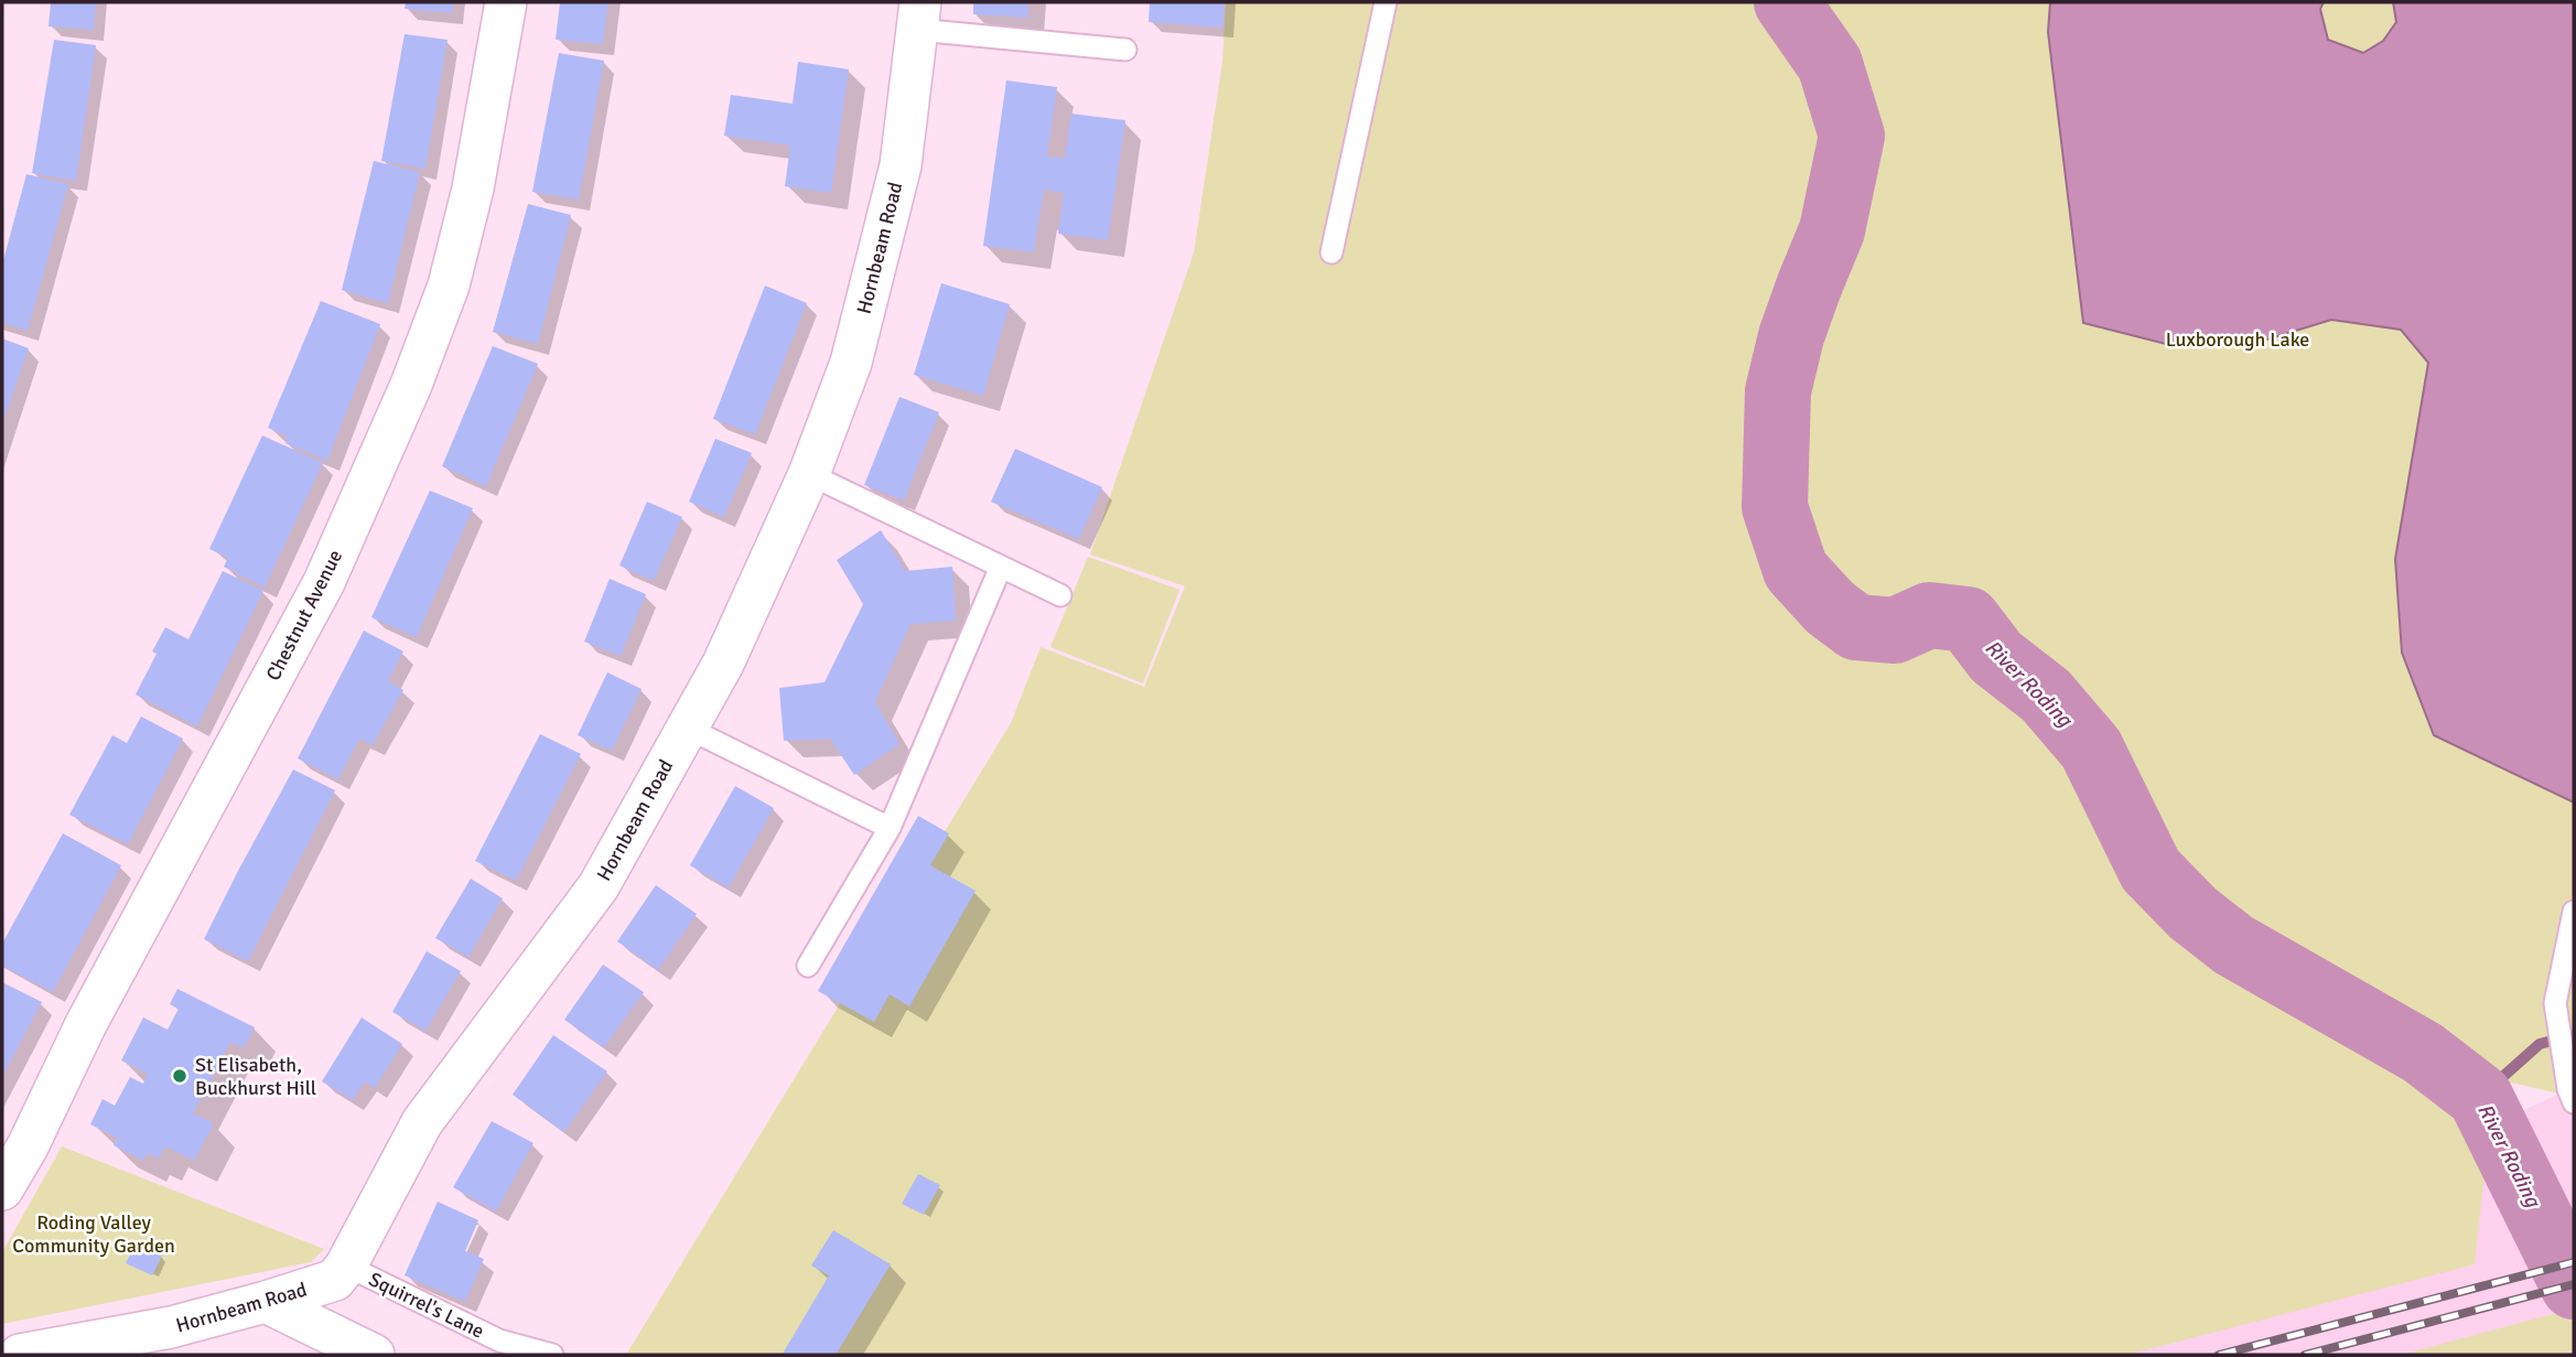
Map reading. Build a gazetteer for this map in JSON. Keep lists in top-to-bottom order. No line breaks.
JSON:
{"streets":{"street":["Hornbeam Road","Chestnut Avenue"],"lane":["Squirrel's Lane"]},"crossings":[["Hornbeam Road","Squirrel's Lane"]],"water":["River Roding"],"parks":["Luxborough Lake","Roding Valley Community Garden"],"places":["St Elisabeth, Buckhurst Hill"]}
